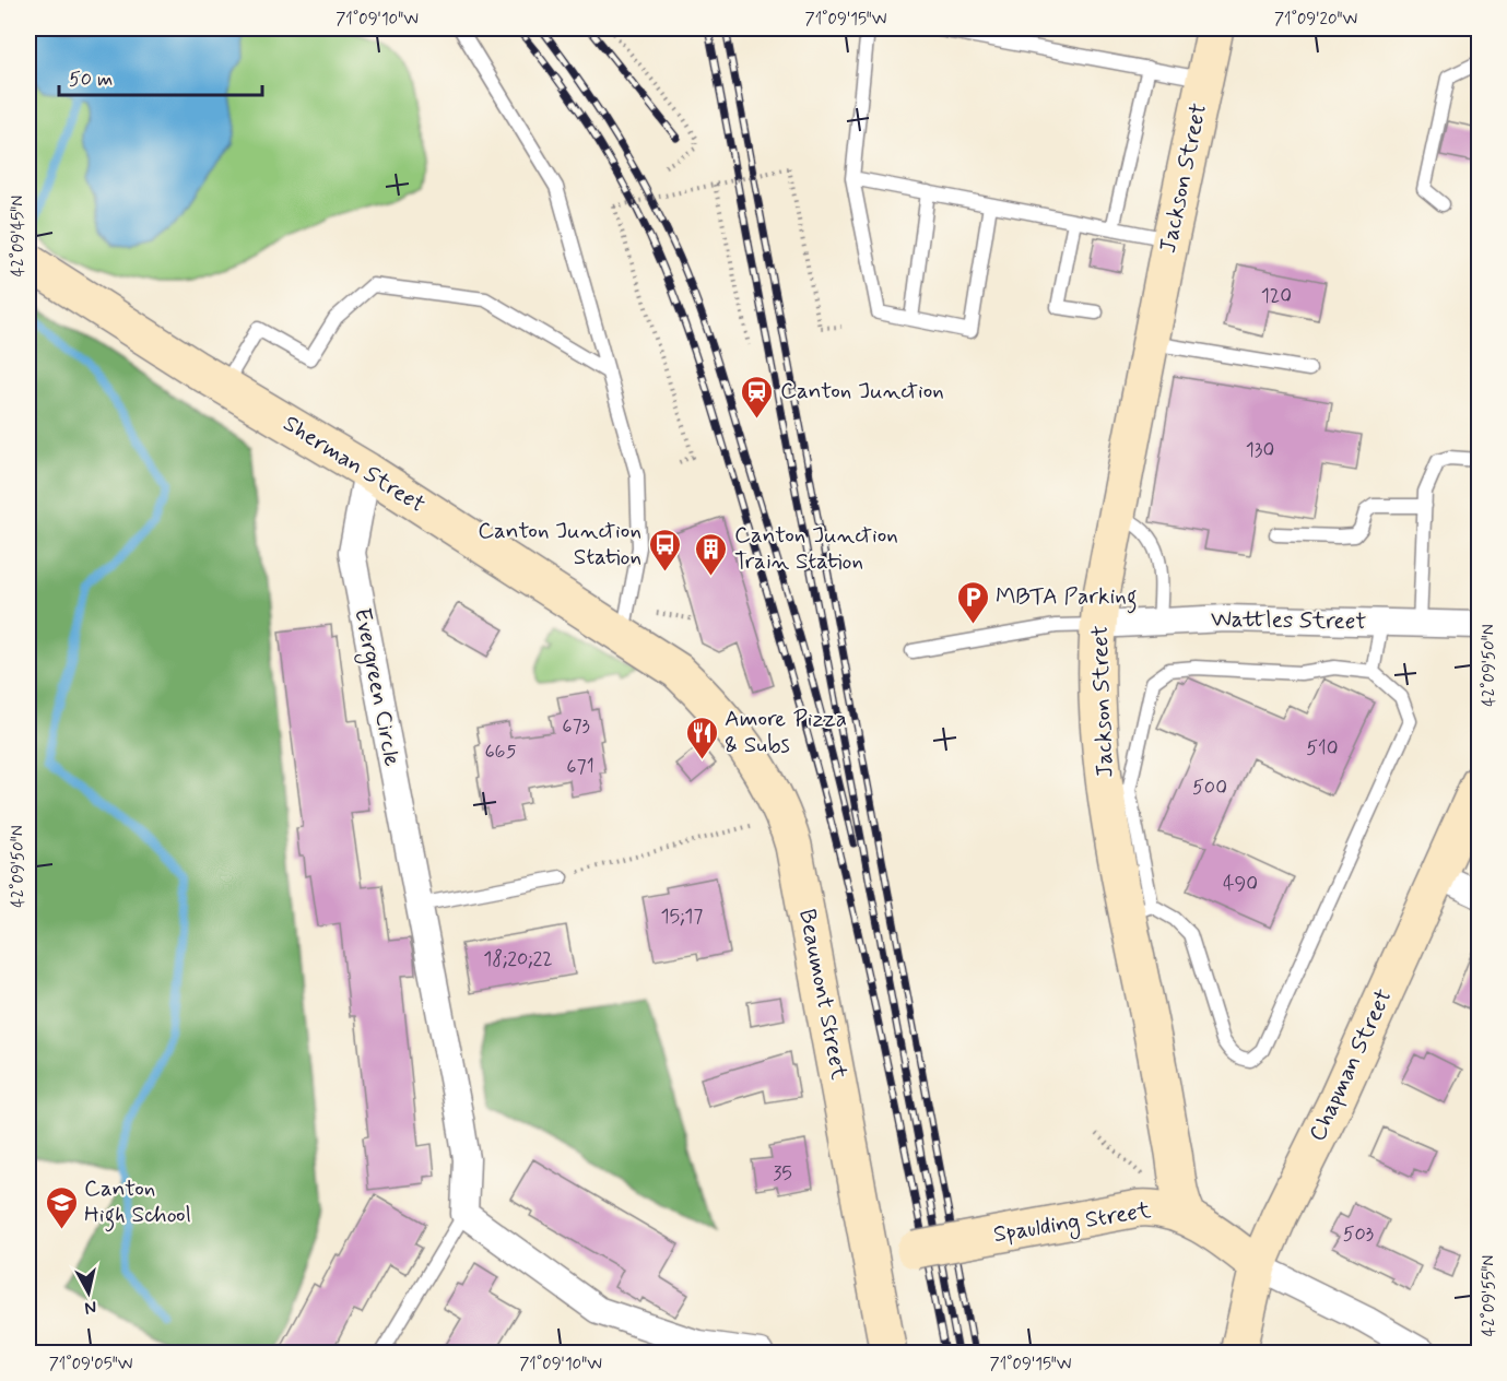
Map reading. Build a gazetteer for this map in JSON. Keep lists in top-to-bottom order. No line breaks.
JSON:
{"streets":{"main road":["Jackson Street","Sherman Street","Beaumont Street","Chapman Street","Spaulding Street"],"street":["Wattles Street","Evergreen Circle"]},"crossings":[["Jackson Street","Wattles Street"],["Jackson Street","Spaulding Street"],["Sherman Street","Evergreen Circle"],["Sherman Street","Beaumont Street"],["Beaumont Street","Spaulding Street"],["Chapman Street","Spaulding Street"]],"places":{"station":["Canton Junction"],"bus stop":["Canton Junction Station"],"building":["Canton Junction Train Station"],"parking":["MBTA Parking"],"restaurant":["Amore Pizza & Subs"],"school or university":["Canton High School"]},"house_numbers":["120","130","673","510","665","671","500","490","15;17","18;20;22","35","503"],"scale_bar":"50 m","north":"bottom","coordinates":["71°09'10\"W","71°09'15\"W","71°09'20\"W","42°09'45\"N","42°09'50\"N","42°09'55\"N","71°09'05\"W"]}
